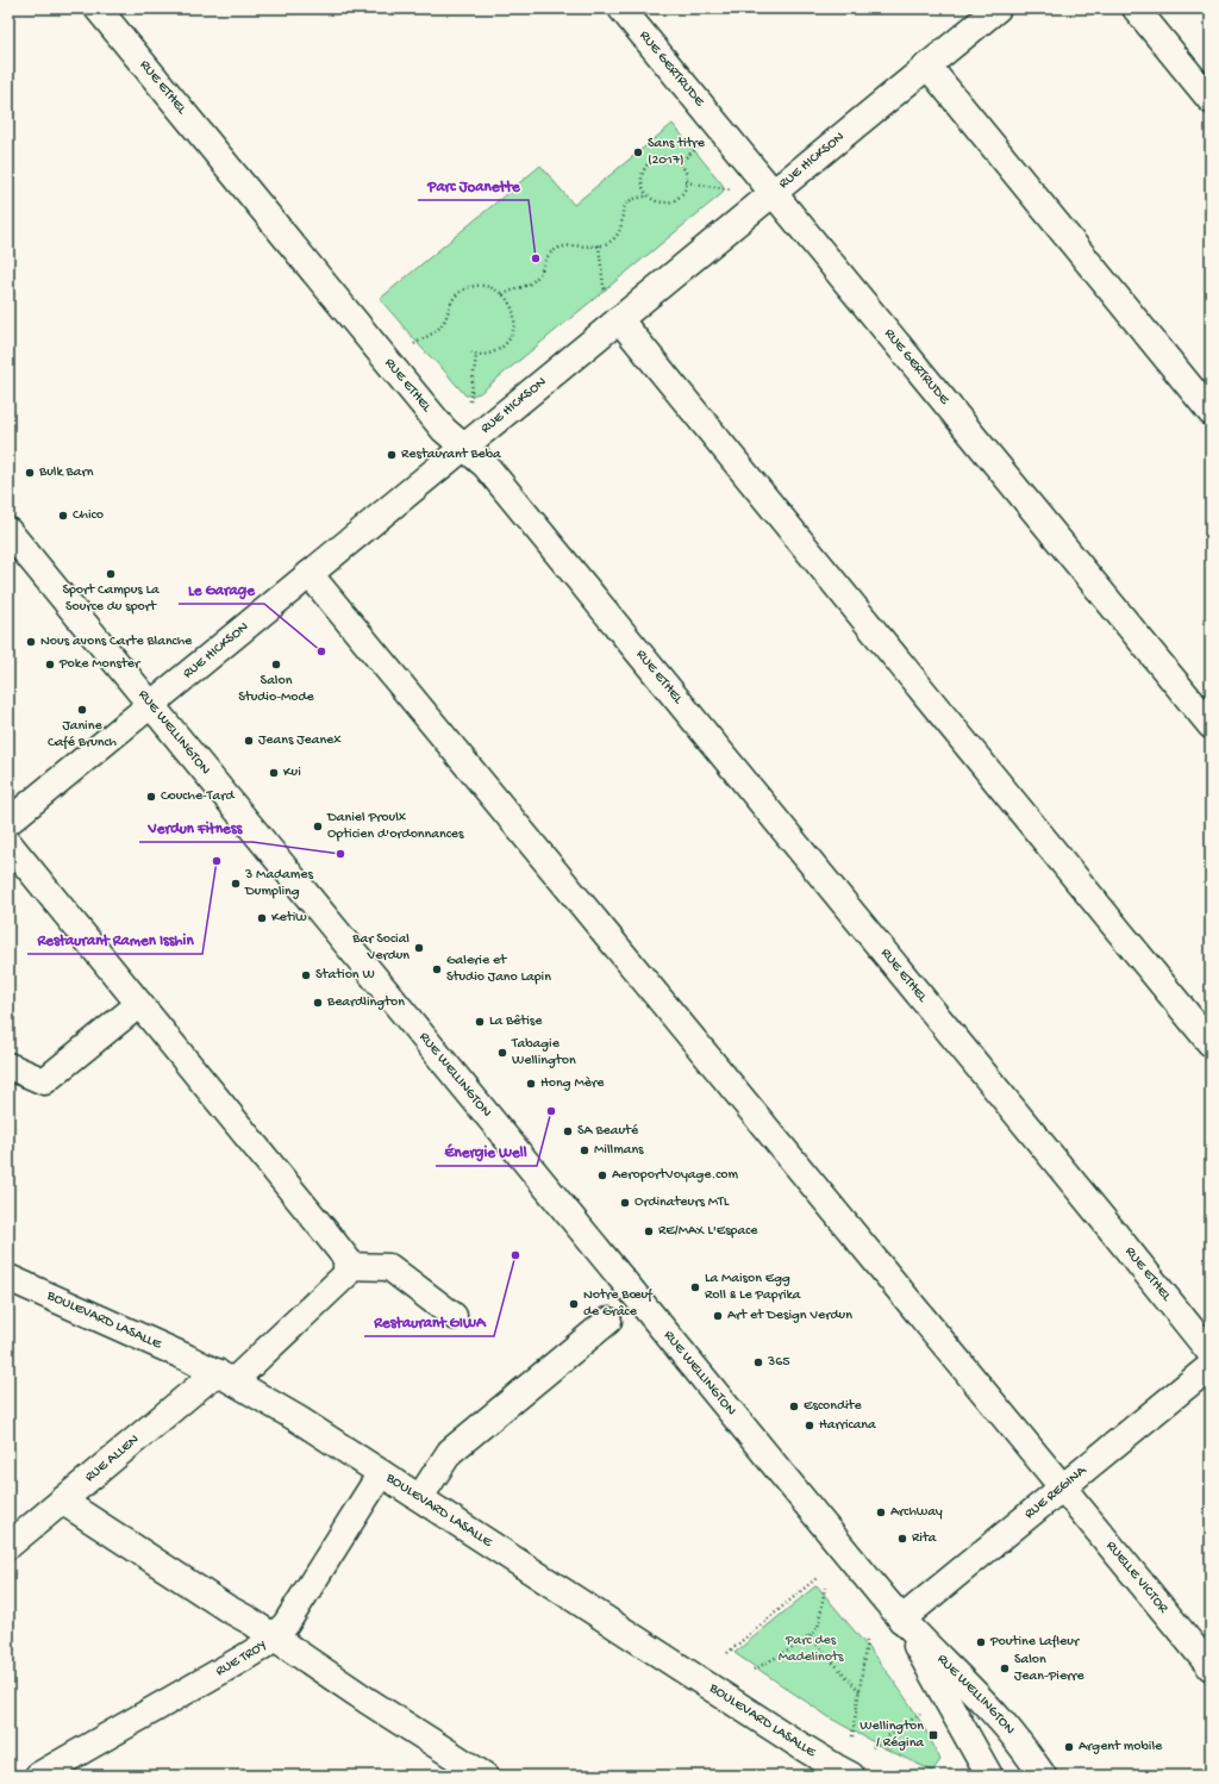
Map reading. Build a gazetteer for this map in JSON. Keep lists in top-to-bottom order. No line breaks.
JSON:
{"streets":{"street":["RUE GERTRUDE","RUE ETHEL","RUE HICKSON","RUE WELLINGTON","BOULEVARD LASALLE","RUE ALLEN","RUE REGINA","RUELLE VICTOR","RUE TROY"]},"crossings":[["RUE GERTRUDE","RUE HICKSON"],["RUE ETHEL","RUE HICKSON"],["RUE HICKSON","RUE WELLINGTON"],["RUE HICKSON","RUELLE VICTOR"],["RUE WELLINGTON","RUE REGINA"],["BOULEVARD LASALLE","RUE ALLEN"],["BOULEVARD LASALLE","RUE TROY"],["RUE REGINA","RUELLE VICTOR"]],"parks":["Parc des Madelinots"],"places":{"other":["Sans titre (2017)","Parc Joanette","Restaurant Beba","Bulk Barn","Chico","Sport Campus La Source du sport","Nous avons Carte Blanche","Le Garage","Poke Monster","Salon Studio-Mode","Janine Café Brunch","Jeans Jeanex","Kui","Couche-Tard","Daniel Proulx Opticien d'ordonnances","Verdun Fitness","Restaurant Ramen Isshin","3 Madames Dumpling","Ketiw","Bar Social Verdun","Galerie et Studio Jano Lapin","Station W","Beardlington","La Bêtise","Tabagie Wellington","Hong Mère","Énergie Well","SA Beauté","Millmans","AeroportVoyage.com","Ordinateurs MTL","RE/MAX L'Espace","Restaurant GIWA","La Maison Egg Roll & Le Paprika","Notre Bœuf de Grâce","Art et Design Verdun","365","Escondite","Harricana","Archway","Rita","Poutine Lafleur","Salon Jean-Pierre","Argent mobile"],"transit":["Wellington / Régina"]}}
